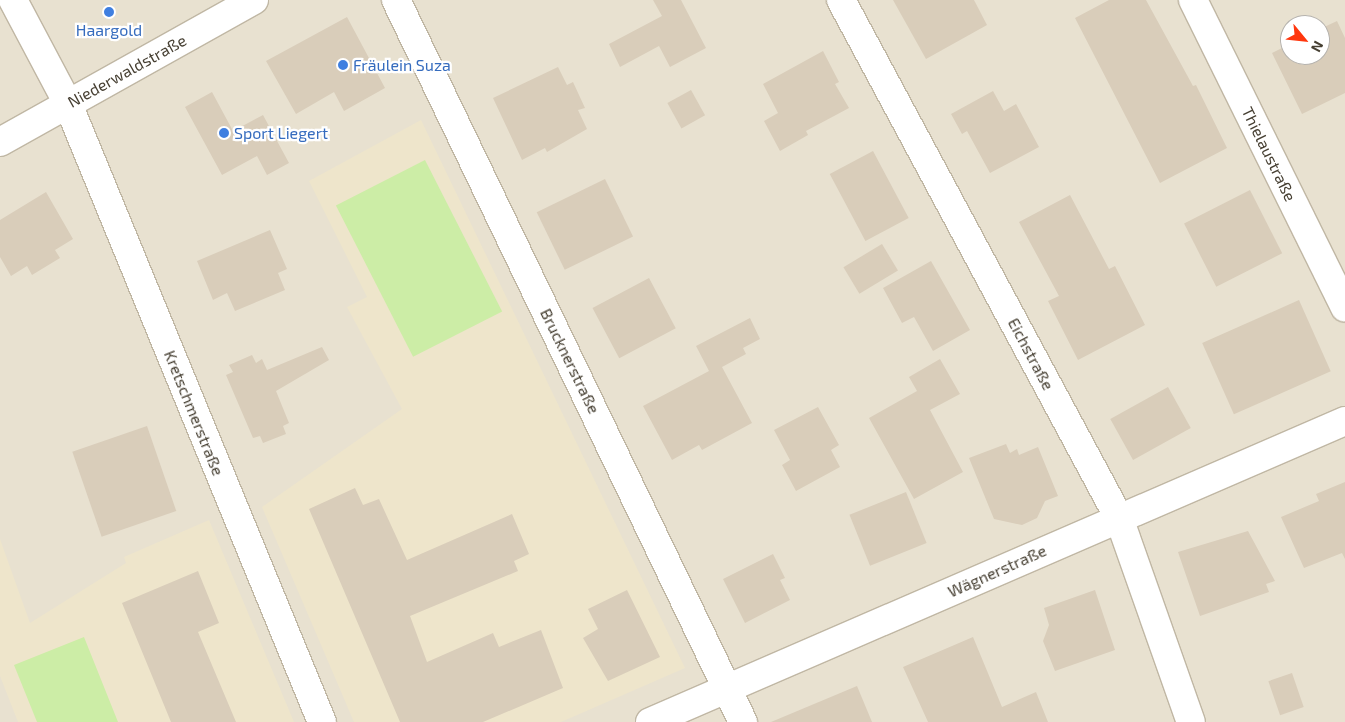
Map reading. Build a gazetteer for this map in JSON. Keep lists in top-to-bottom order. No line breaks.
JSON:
{"streets":{"street":["Niederwaldstraße","Thielaustraße","Eichstraße","Brucknerstraße","Kretschmerstraße","Wägnerstraße"]},"crossings":[["Niederwaldstraße","Kretschmerstraße"],["Eichstraße","Wägnerstraße"],["Brucknerstraße","Wägnerstraße"]],"places":["Haargold","Fräulein Suza","Sport Liegert"],"north":"bottom right"}
